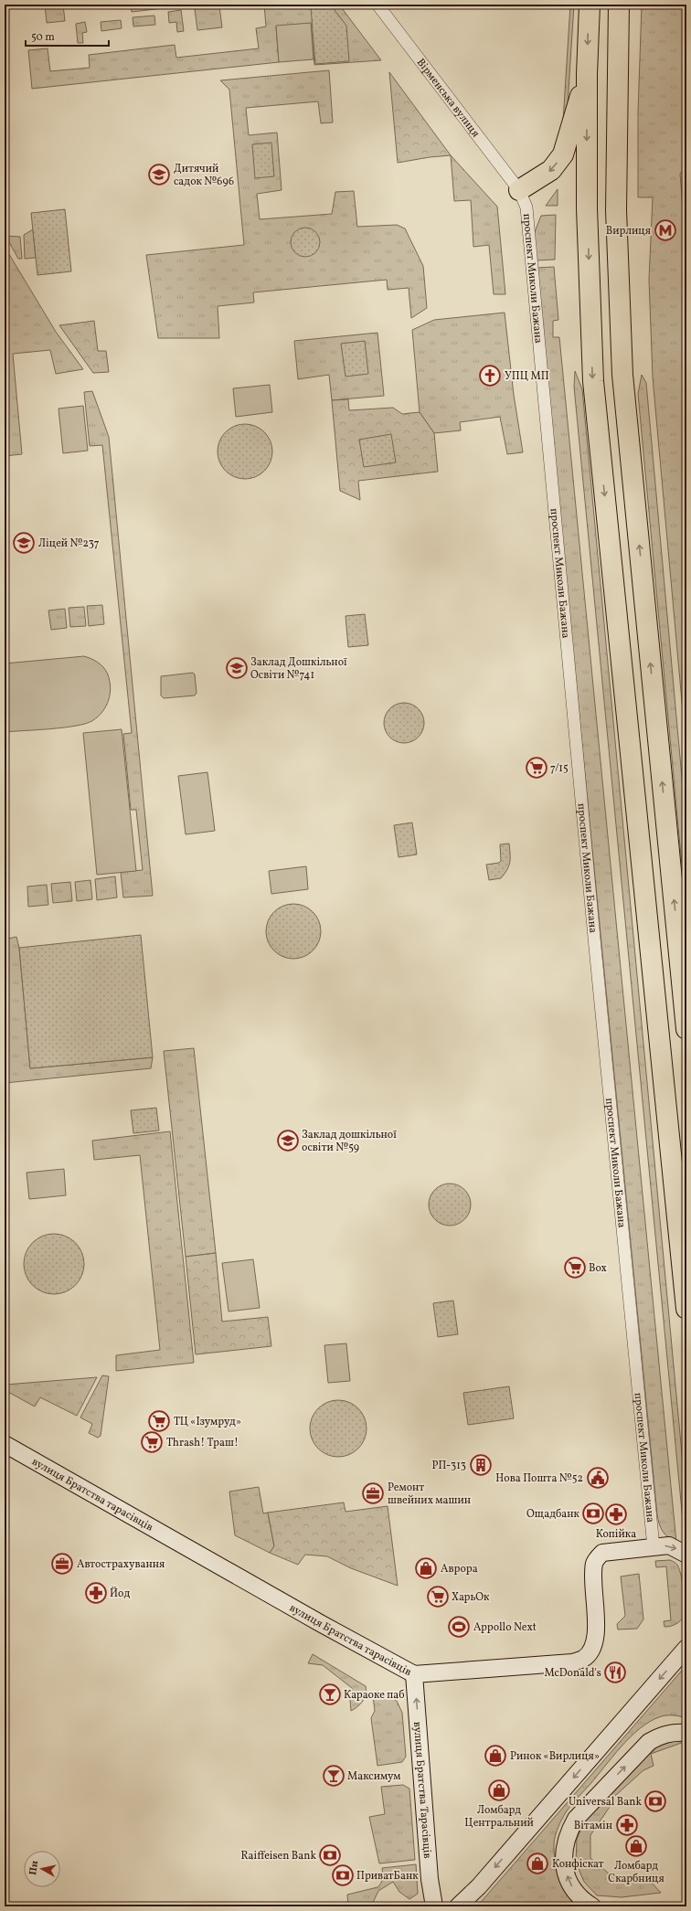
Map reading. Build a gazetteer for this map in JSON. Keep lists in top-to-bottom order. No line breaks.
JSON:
{"streets":{"street":["Вірменська вулиця","проспект Миколи Бажана","вулиця Братства тарасівців","вулиця Братства Тарасівців"]},"crossings":[["Вірменська вулиця","проспект Миколи Бажана"],["проспект Миколи Бажана","вулиця Братства тарасівців"],["вулиця Братства тарасівців","вулиця Братства Тарасівців"]],"one_way":["вулиця Братства Тарасівців"],"places":{"school or university":["Дитячий садок №696","Ліцей №237","Заклад Дошкільної Освіти №741","Заклад дошкільної освіти №59"],"metro station":["Вирлиця"],"church":["УПЦ МП"],"supermarket":["7/15","Box","ТЦ «Ізумруд»","Thrash! Траш!","ХарьОк"],"building":["РП-313"],"public building":["Нова Пошта №52"],"office":["Ремонт швейних машин","Автострахування"],"bank":["Ощадбанк","Universal Bank","Raiffeisen Bank","ПриватБанк"],"pharmacy":["Копійка","Йод","Вітамін"],"shop":["Аврора","Ринок «Вирлиця»","Ломбард Центральний","Ломбард Скарбниця","Конфіскат"],"sports":["Appollo Next"],"restaurant":["McDonald's"],"bar":["Караоке паб","Максимум"]},"scale_bar":"50 m","north":"left"}
